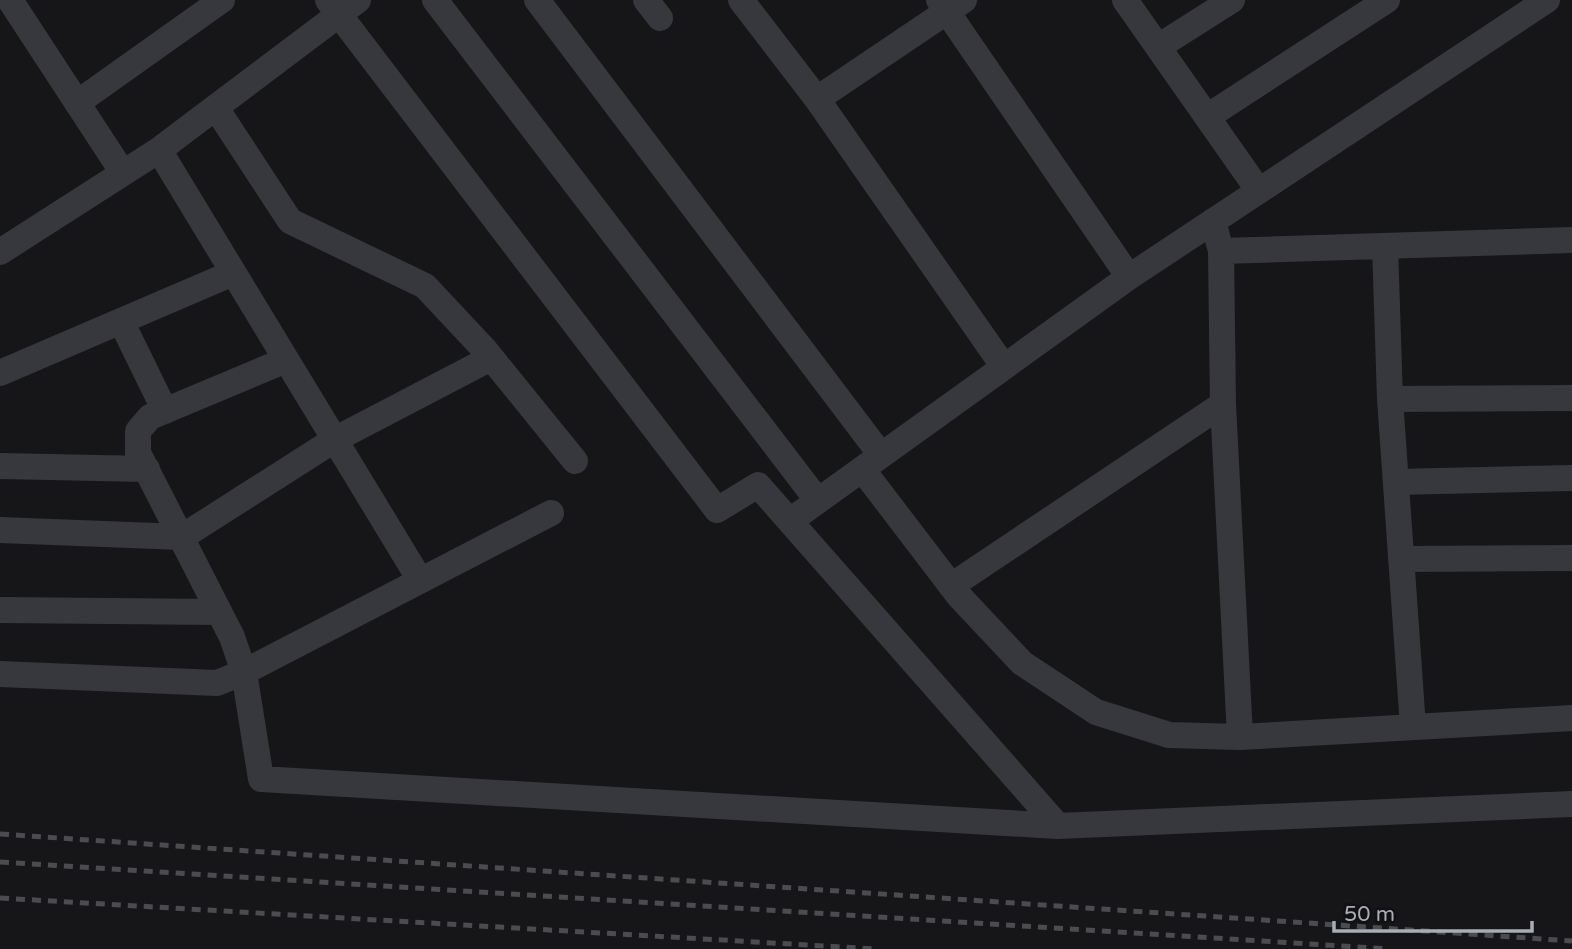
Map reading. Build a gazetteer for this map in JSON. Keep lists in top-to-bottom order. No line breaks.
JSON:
{"scale_bar":"50 m"}
